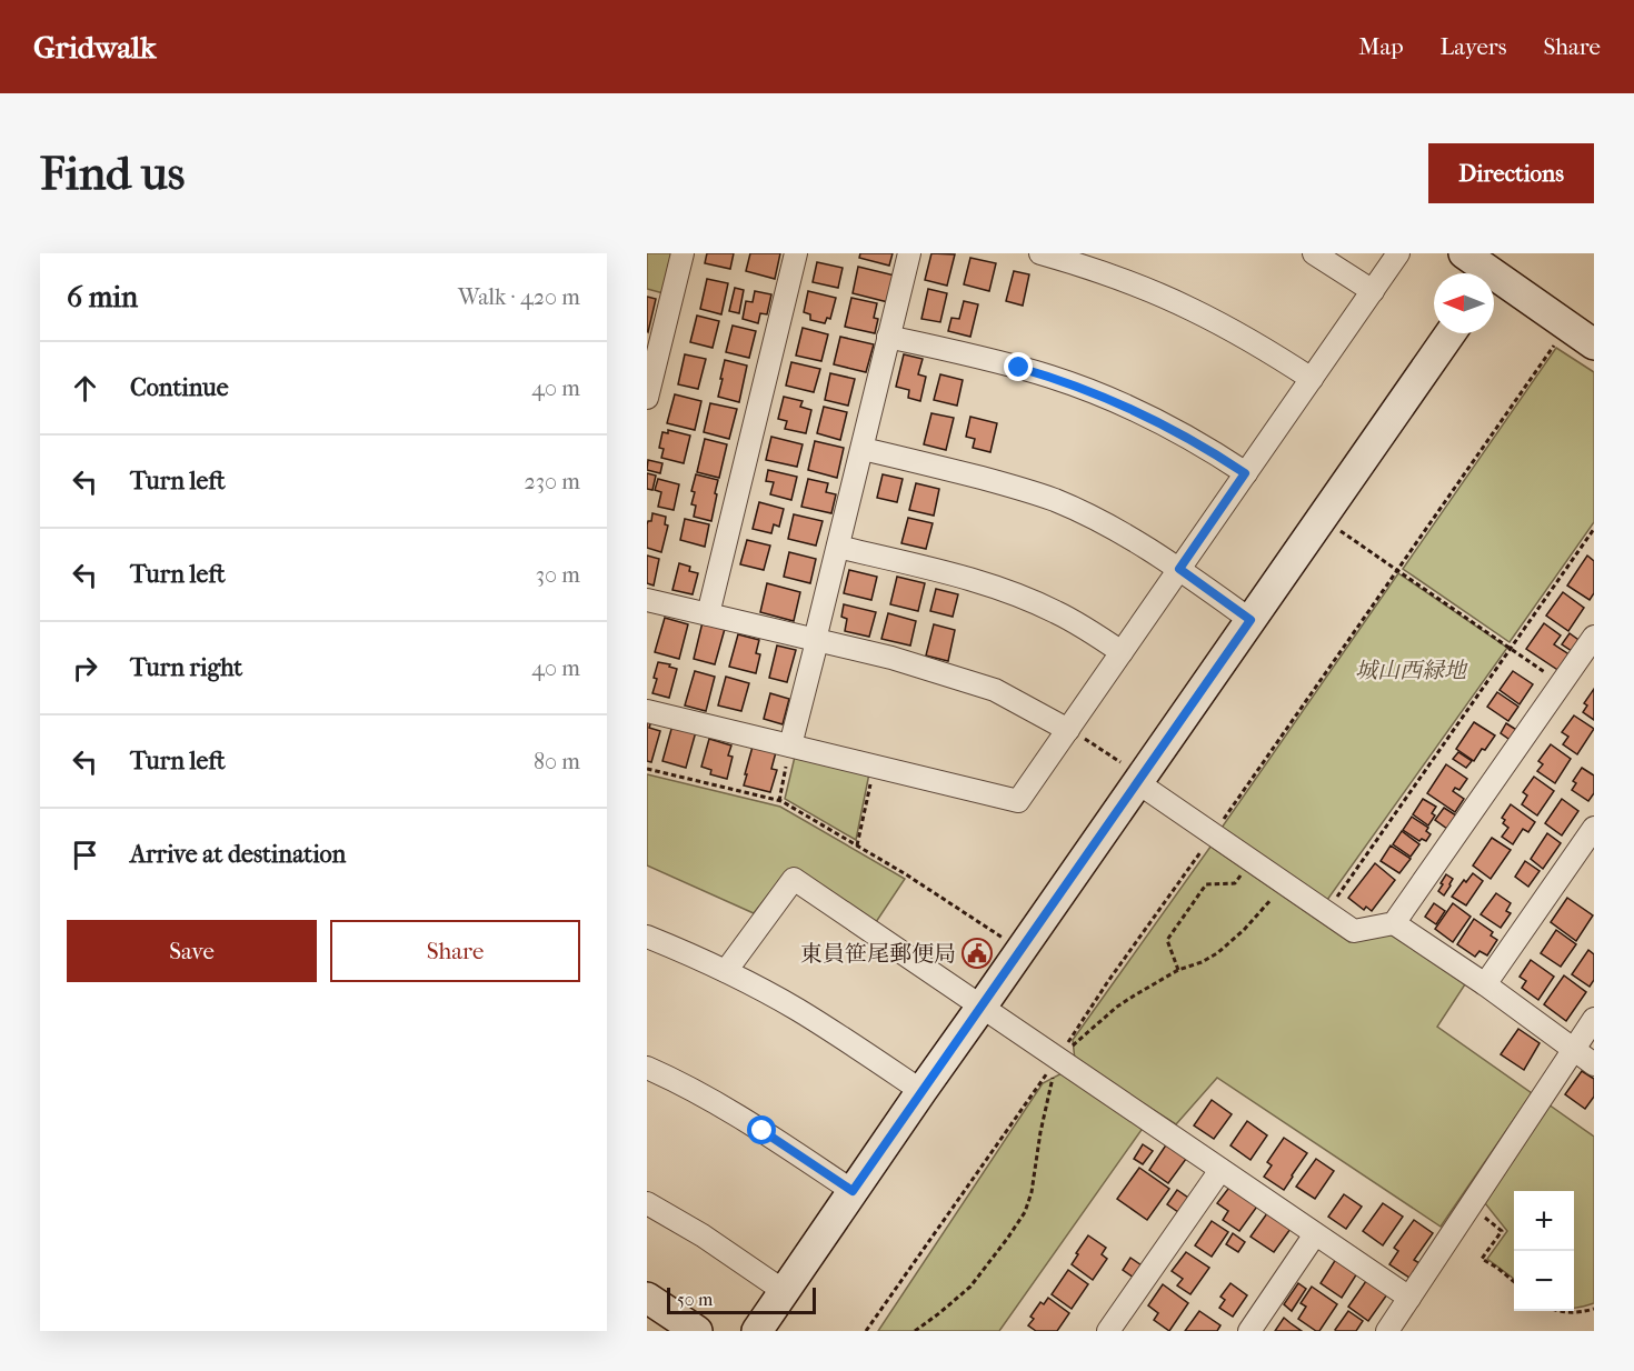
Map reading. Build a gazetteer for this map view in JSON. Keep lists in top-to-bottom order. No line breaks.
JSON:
{"parks":["城山西緑地"],"places":{"public building":["東員笹尾郵便局"]},"scale_bar":"50 m","north":"left","page":{"header":"Gridwalk","nav":["Map","Layers","Share"],"buttons":["Directions",["Save","Share"]],"title":"Find us","heading":["6 min","Walk · 420 m"],"list":[["Continue","40 m"],["Turn left","230 m"],["Turn left","30 m"],["Turn right","40 m"],["Turn left","80 m"],"Arrive at destination"],"map_buttons":["+","−"],"scale":"50 m"}}
